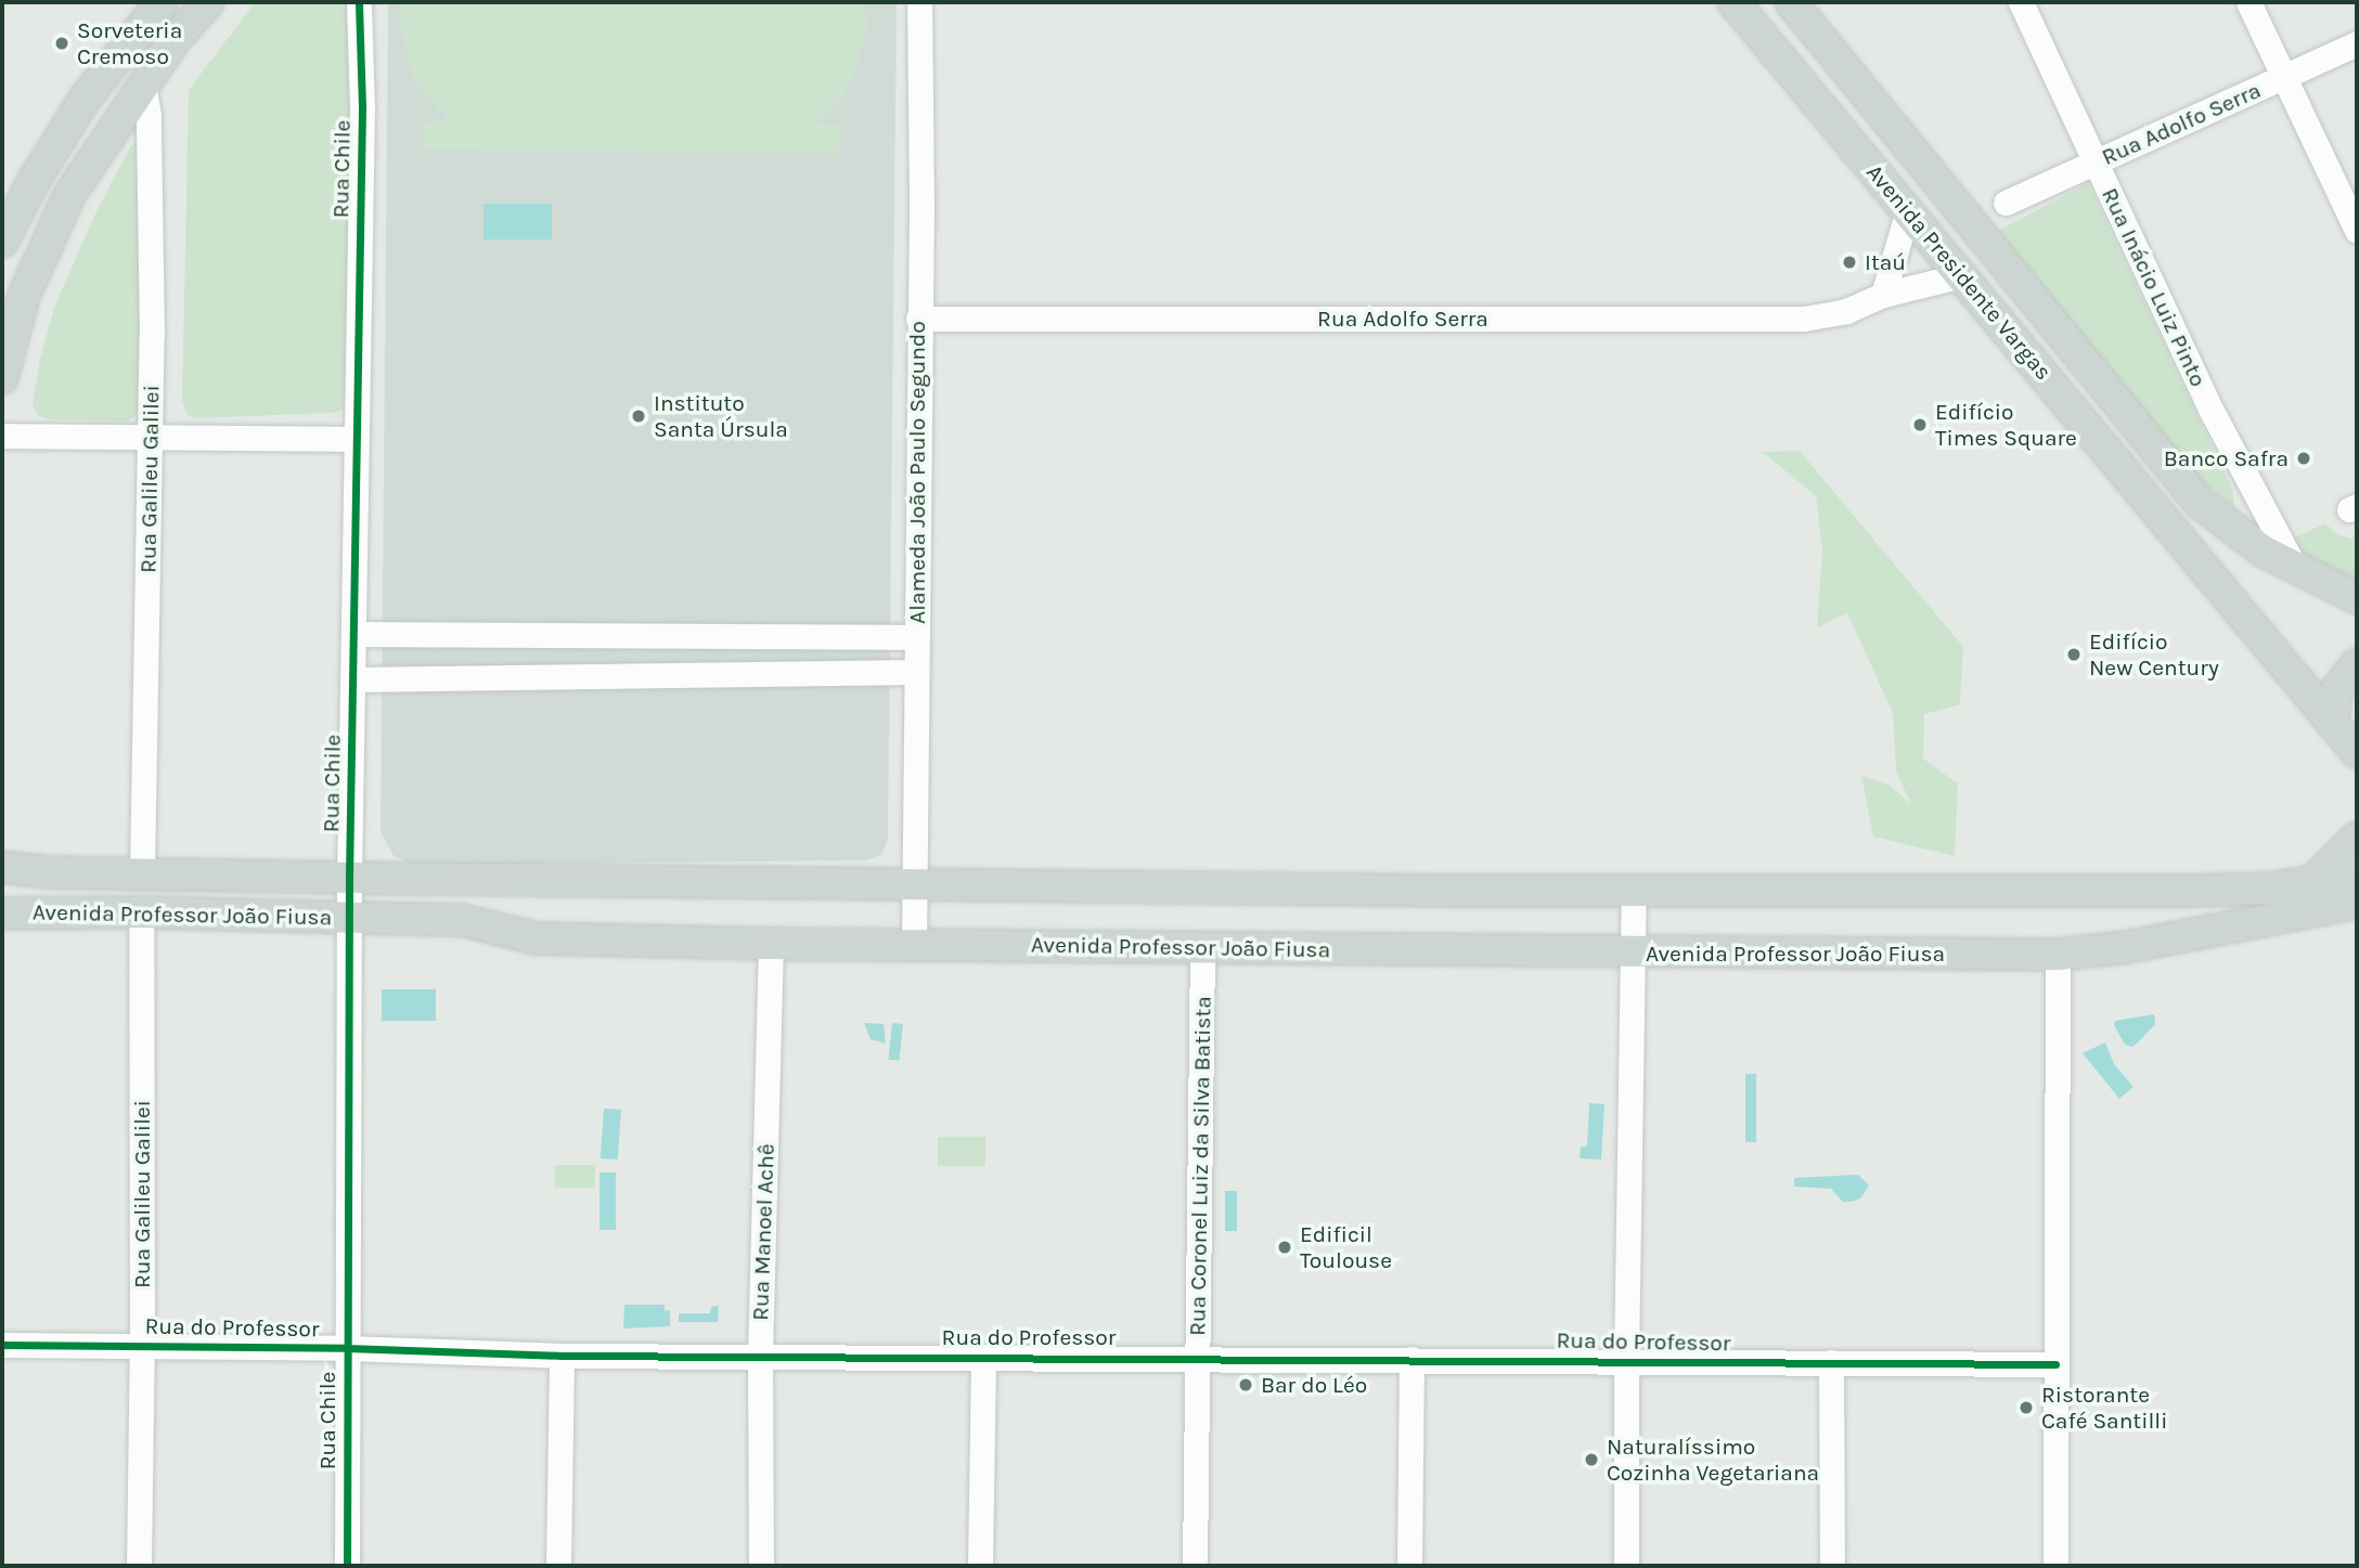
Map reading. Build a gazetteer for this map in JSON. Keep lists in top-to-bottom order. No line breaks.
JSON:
{"streets":{"main road":["Avenida Presidente Vargas","Avenida Professor João Fiusa"],"street":["Rua Adolfo Serra","Rua Chile","Rua Inácio Luiz Pinto","Alameda João Paulo Segundo","Rua Galileu Galilei","Rua Coronel Luiz da Silva Batista","Rua Manoel Achê","Rua do Professor"]},"crossings":[["Rua Adolfo Serra","Avenida Presidente Vargas"],["Rua Adolfo Serra","Rua Inácio Luiz Pinto"],["Rua Adolfo Serra","Alameda João Paulo Segundo"],["Rua Chile","Avenida Professor João Fiusa"],["Rua Chile","Rua do Professor"],["Avenida Presidente Vargas","Rua Inácio Luiz Pinto"],["Alameda João Paulo Segundo","Avenida Professor João Fiusa"],["Rua Galileu Galilei","Avenida Professor João Fiusa"],["Rua Galileu Galilei","Rua do Professor"],["Avenida Professor João Fiusa","Rua Coronel Luiz da Silva Batista"],["Avenida Professor João Fiusa","Rua Manoel Achê"],["Rua Coronel Luiz da Silva Batista","Rua do Professor"],["Rua Manoel Achê","Rua do Professor"]],"places":["Sorveteria Cremoso","Itaú","Instituto Santa Úrsula","Edifício Times Square","Banco Safra","Edifício New Century","Edificil Toulouse","Bar do Léo","Ristorante Café Santilli","Naturalíssimo Cozinha Vegetariana"]}
